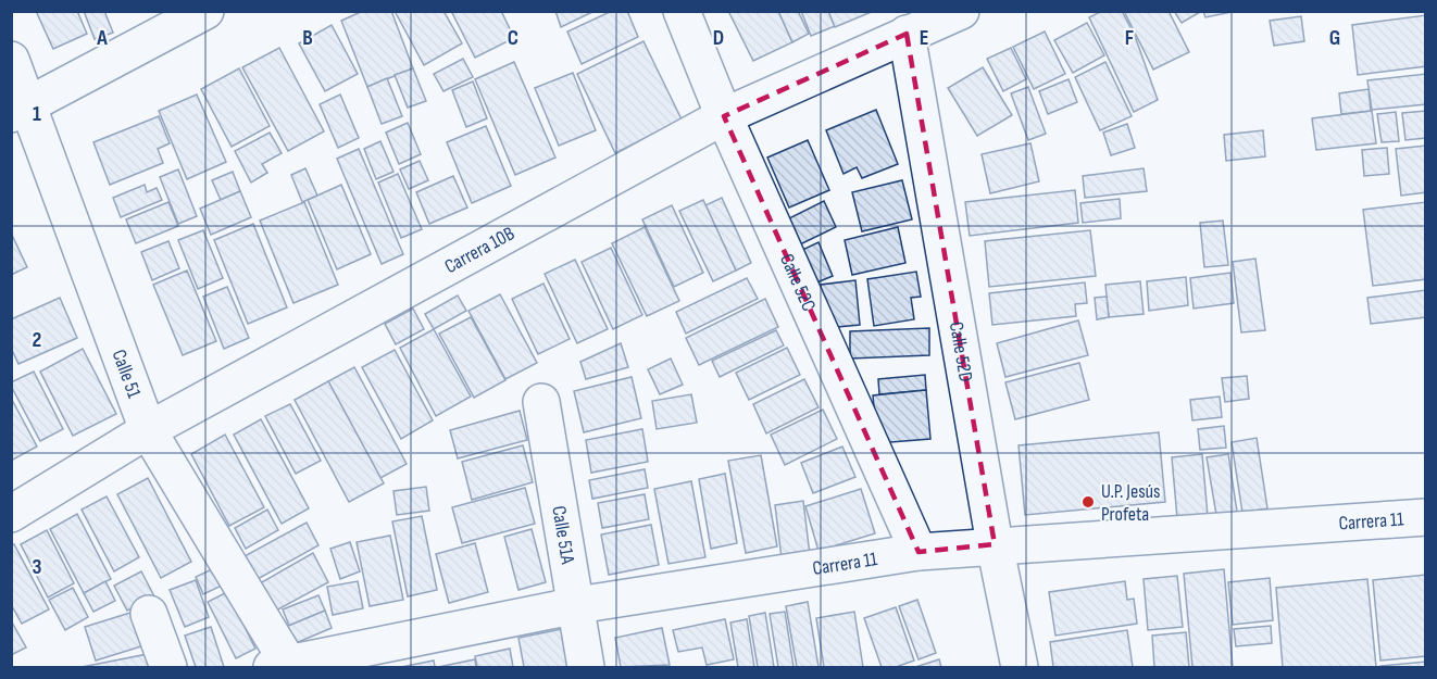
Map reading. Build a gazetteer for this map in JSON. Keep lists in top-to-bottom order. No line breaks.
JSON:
{"streets":{"street":["Carrera 10B","Calle 52C","Calle 52D","Calle 51","Carrera 11","Calle 51A"]},"crossings":[["Carrera 10B","Calle 52C"],["Carrera 10B","Calle 52D"],["Carrera 10B","Calle 51"],["Calle 52C","Carrera 11"],["Calle 52D","Carrera 11"],["Calle 51","Carrera 11"],["Carrera 11","Calle 51A"]],"places":["U.P. Jesús Profeta"],"grid":{"columns":["A","B","C","D","E","F","G"],"rows":["1","2","3"]}}
